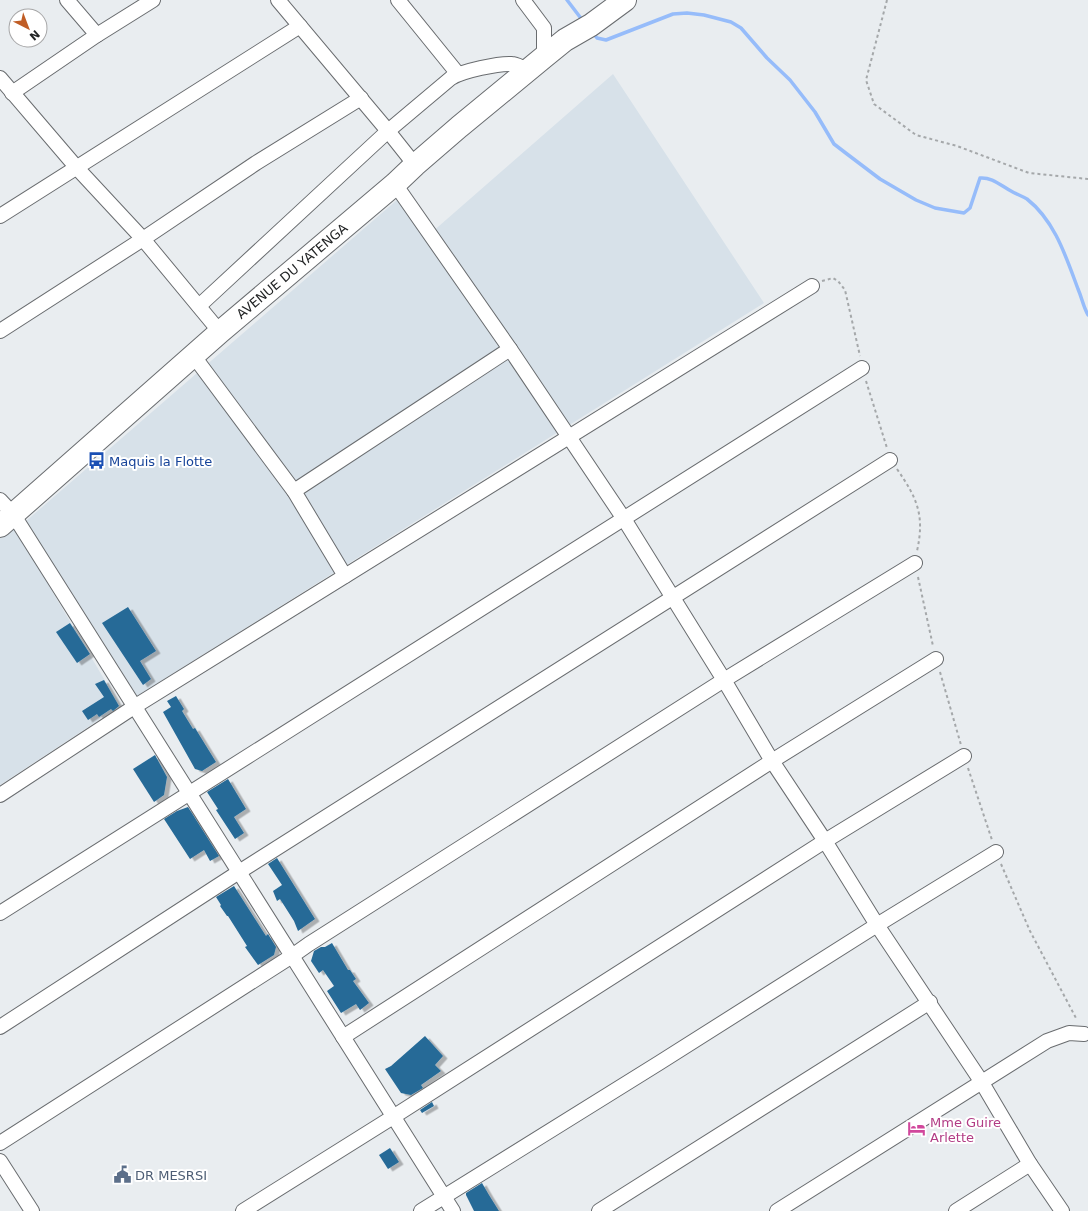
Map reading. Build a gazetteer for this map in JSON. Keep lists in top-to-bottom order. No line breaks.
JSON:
{"streets":{"main road":["AVENUE DU YATENGA"]},"places":{"bus stop":["Maquis la Flotte"],"hotel":["Mme Guire Arlette"],"public building":["DR MESRSI"]},"north":"bottom right"}
